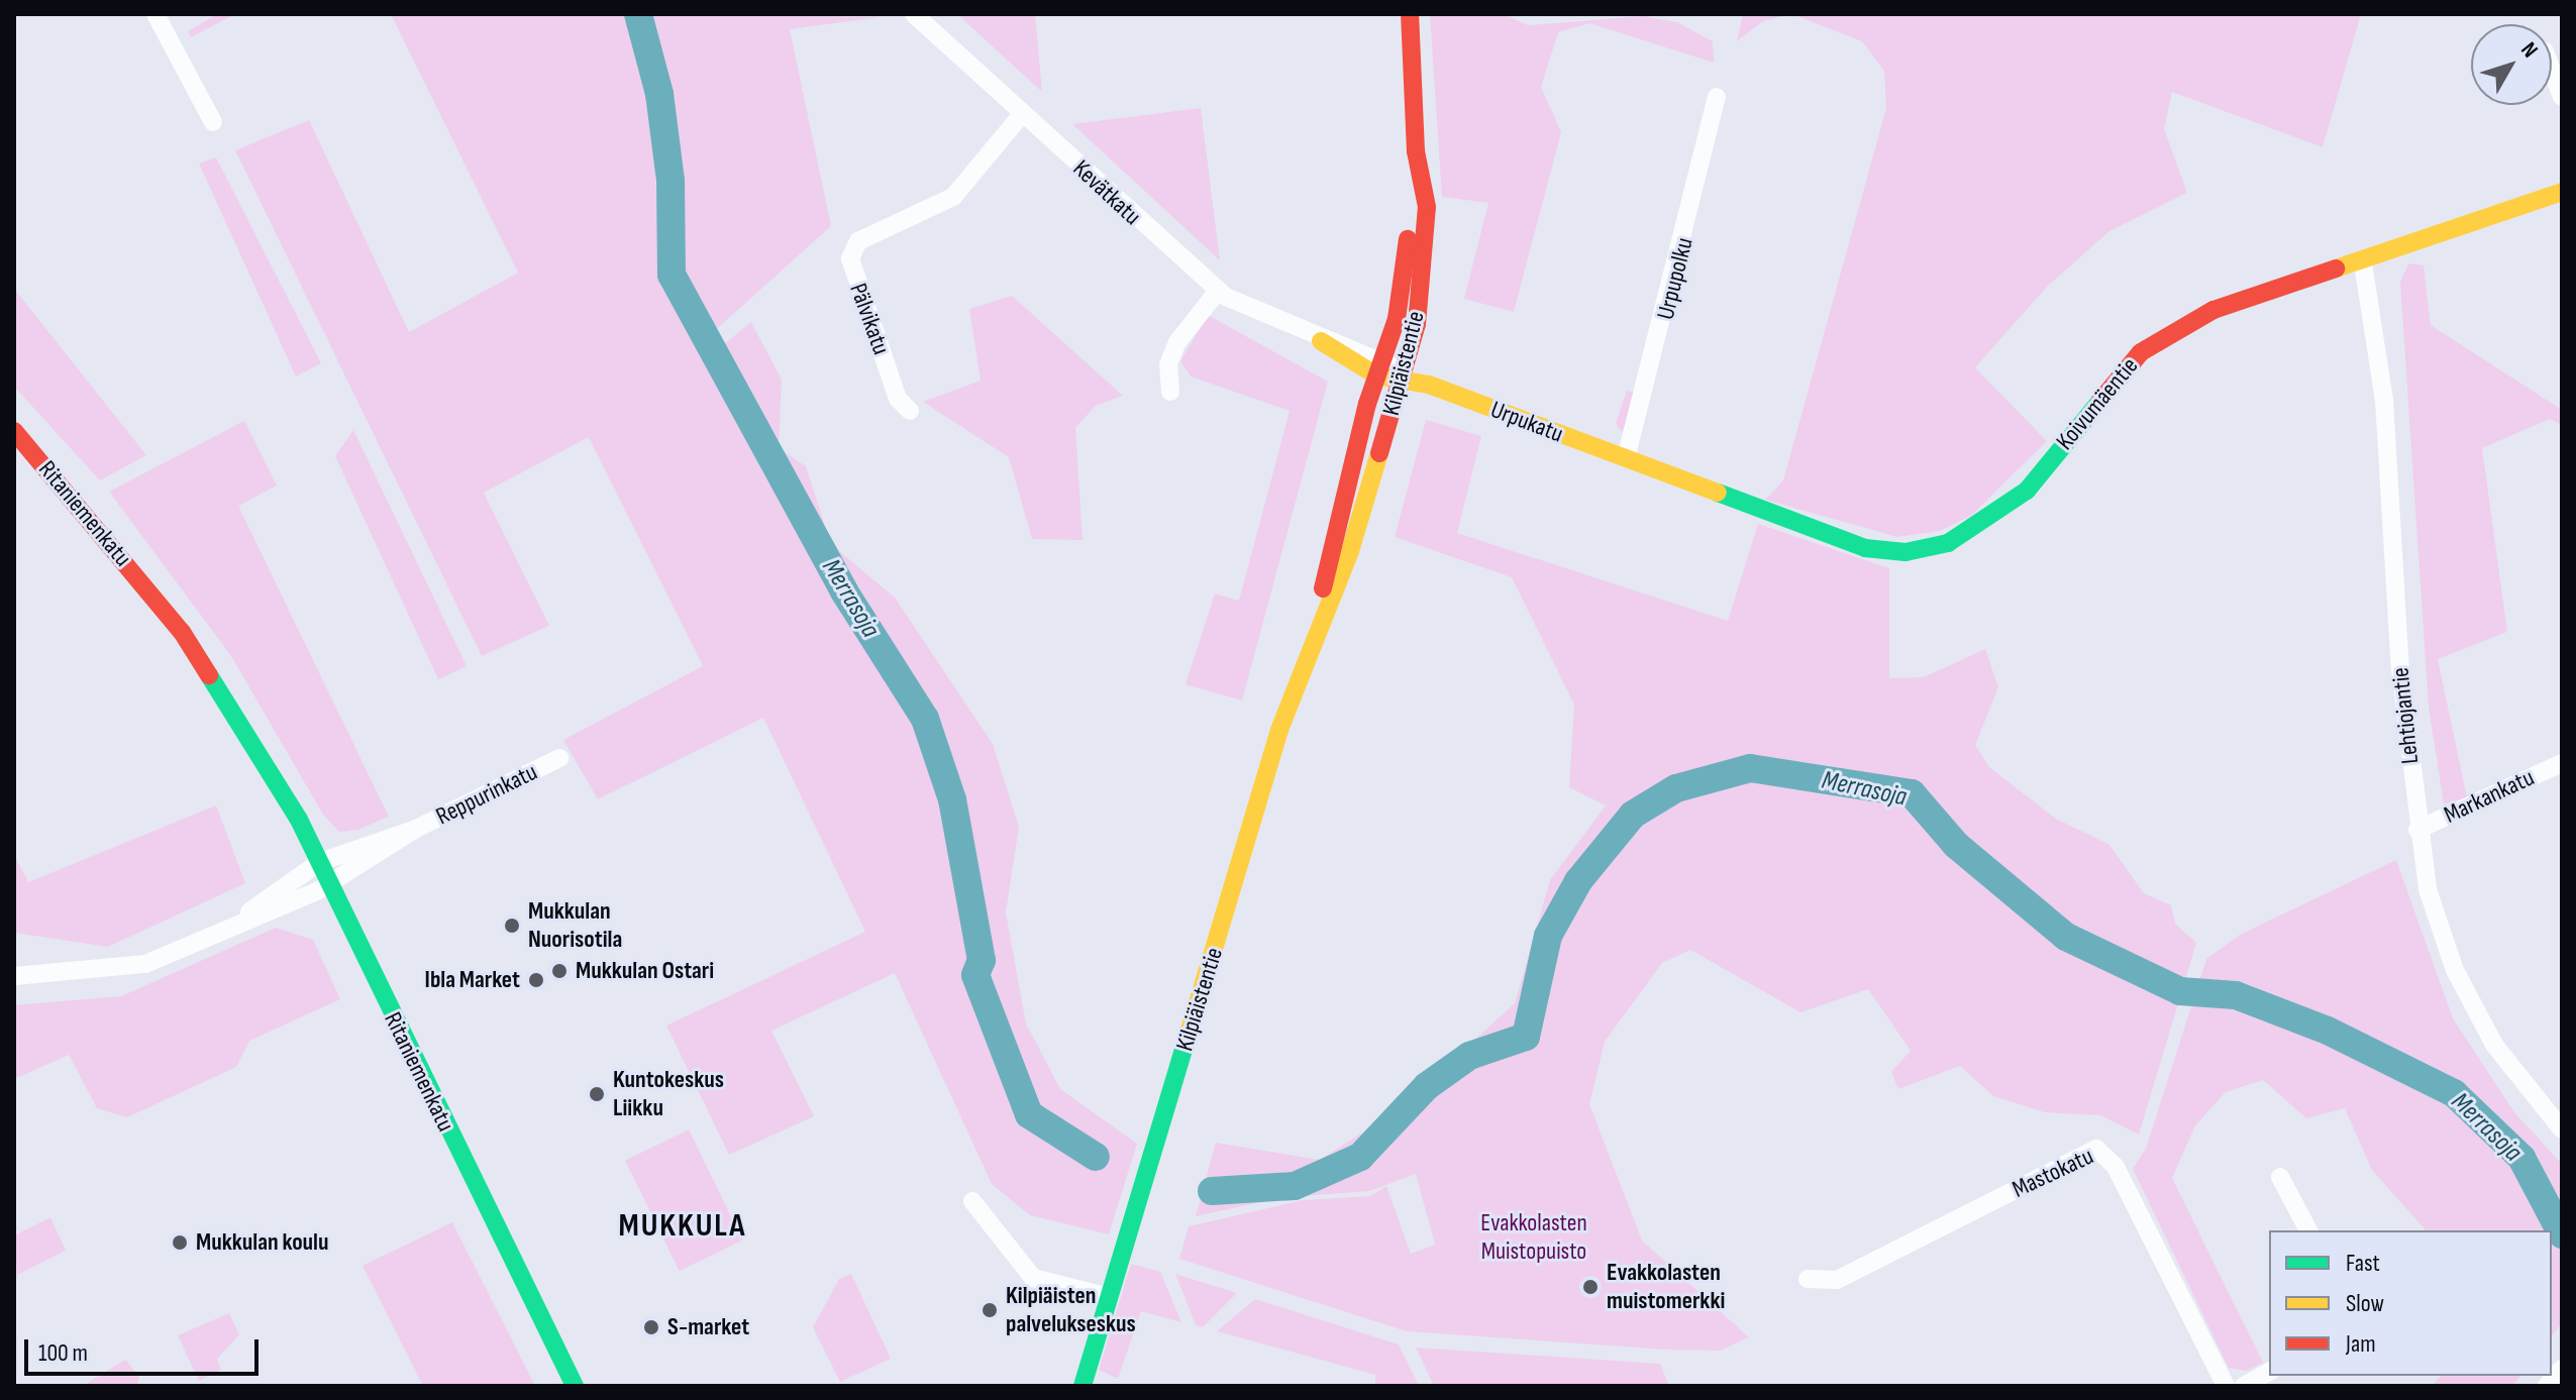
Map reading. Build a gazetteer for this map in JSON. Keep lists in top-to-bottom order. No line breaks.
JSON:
{"streets":{"street":["Kevätkatu","Urpupolku","Pälvikatu","Kilpiäistentie","Koivumäentie","Urpukatu","Ritaniemenkatu","Lehtiojantie","Reppurinkatu","Markankatu","Mastokatu"]},"crossings":[["Kevätkatu","Pälvikatu"],["Kevätkatu","Kilpiäistentie"],["Kevätkatu","Urpukatu"],["Urpupolku","Urpukatu"],["Kilpiäistentie","Urpukatu"],["Koivumäentie","Urpukatu"],["Koivumäentie","Lehtiojantie"],["Ritaniemenkatu","Reppurinkatu"],["Lehtiojantie","Markankatu"]],"districts":["MUKKULA"],"water":["Merrasoja"],"parks":["Evakkolasten Muistopuisto"],"places":["Mukkulan Nuorisotila","Mukkulan Ostari","Ibla Market","Kuntokeskus Liikku","Mukkulan koulu","Evakkolasten muistomerkki","Kilpiäisten palvelukseskus","S-market"],"legend":["Fast","Slow","Jam"],"scale_bar":"100 m","north":"top right"}
